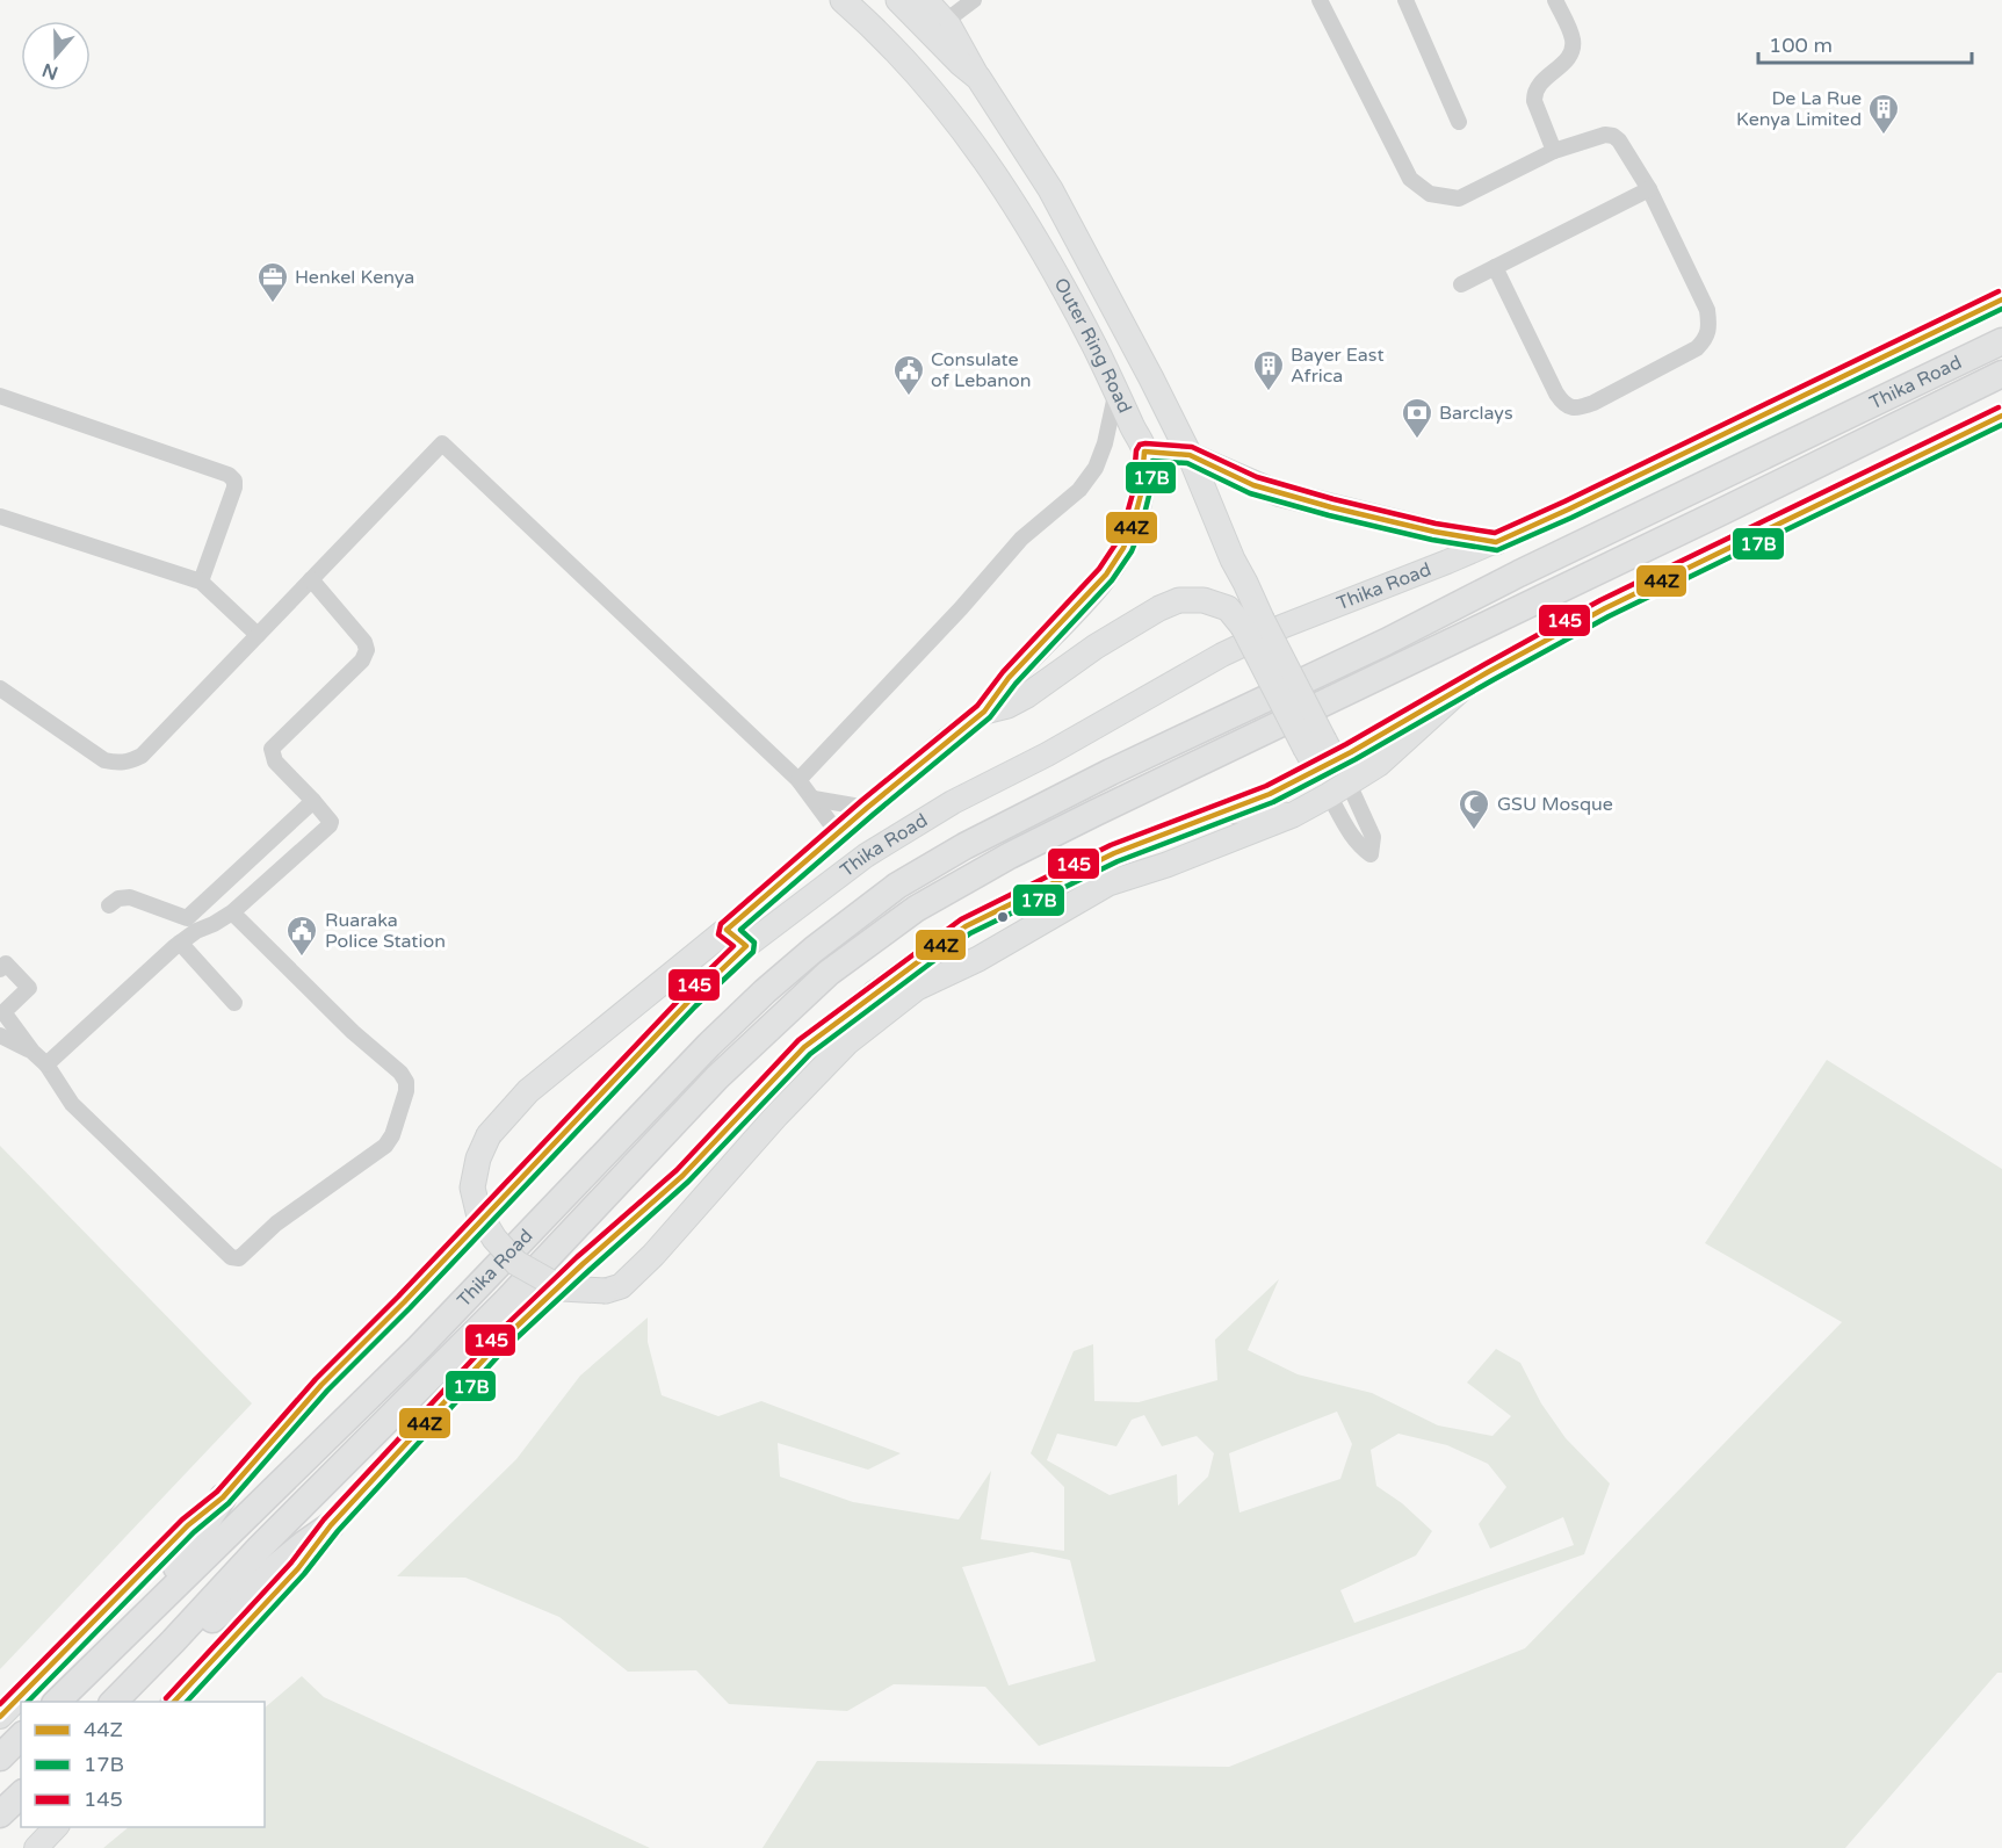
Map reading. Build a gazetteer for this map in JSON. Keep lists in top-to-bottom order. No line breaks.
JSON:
{"streets":{"highway":["Thika Road"],"main road":["Outer Ring Road"]},"places":{"building":["De La Rue Kenya Limited","Bayer East Africa"],"office":["Henkel Kenya"],"public building":["Consulate of Lebanon","Ruaraka Police Station"],"bank":["Barclays"],"mosque":["GSU Mosque"]},"lines":["transit line 145","transit line 44Z","transit line 17B"],"legend":["44Z","17B","145"],"scale_bar":"100 m","north":"bottom"}
